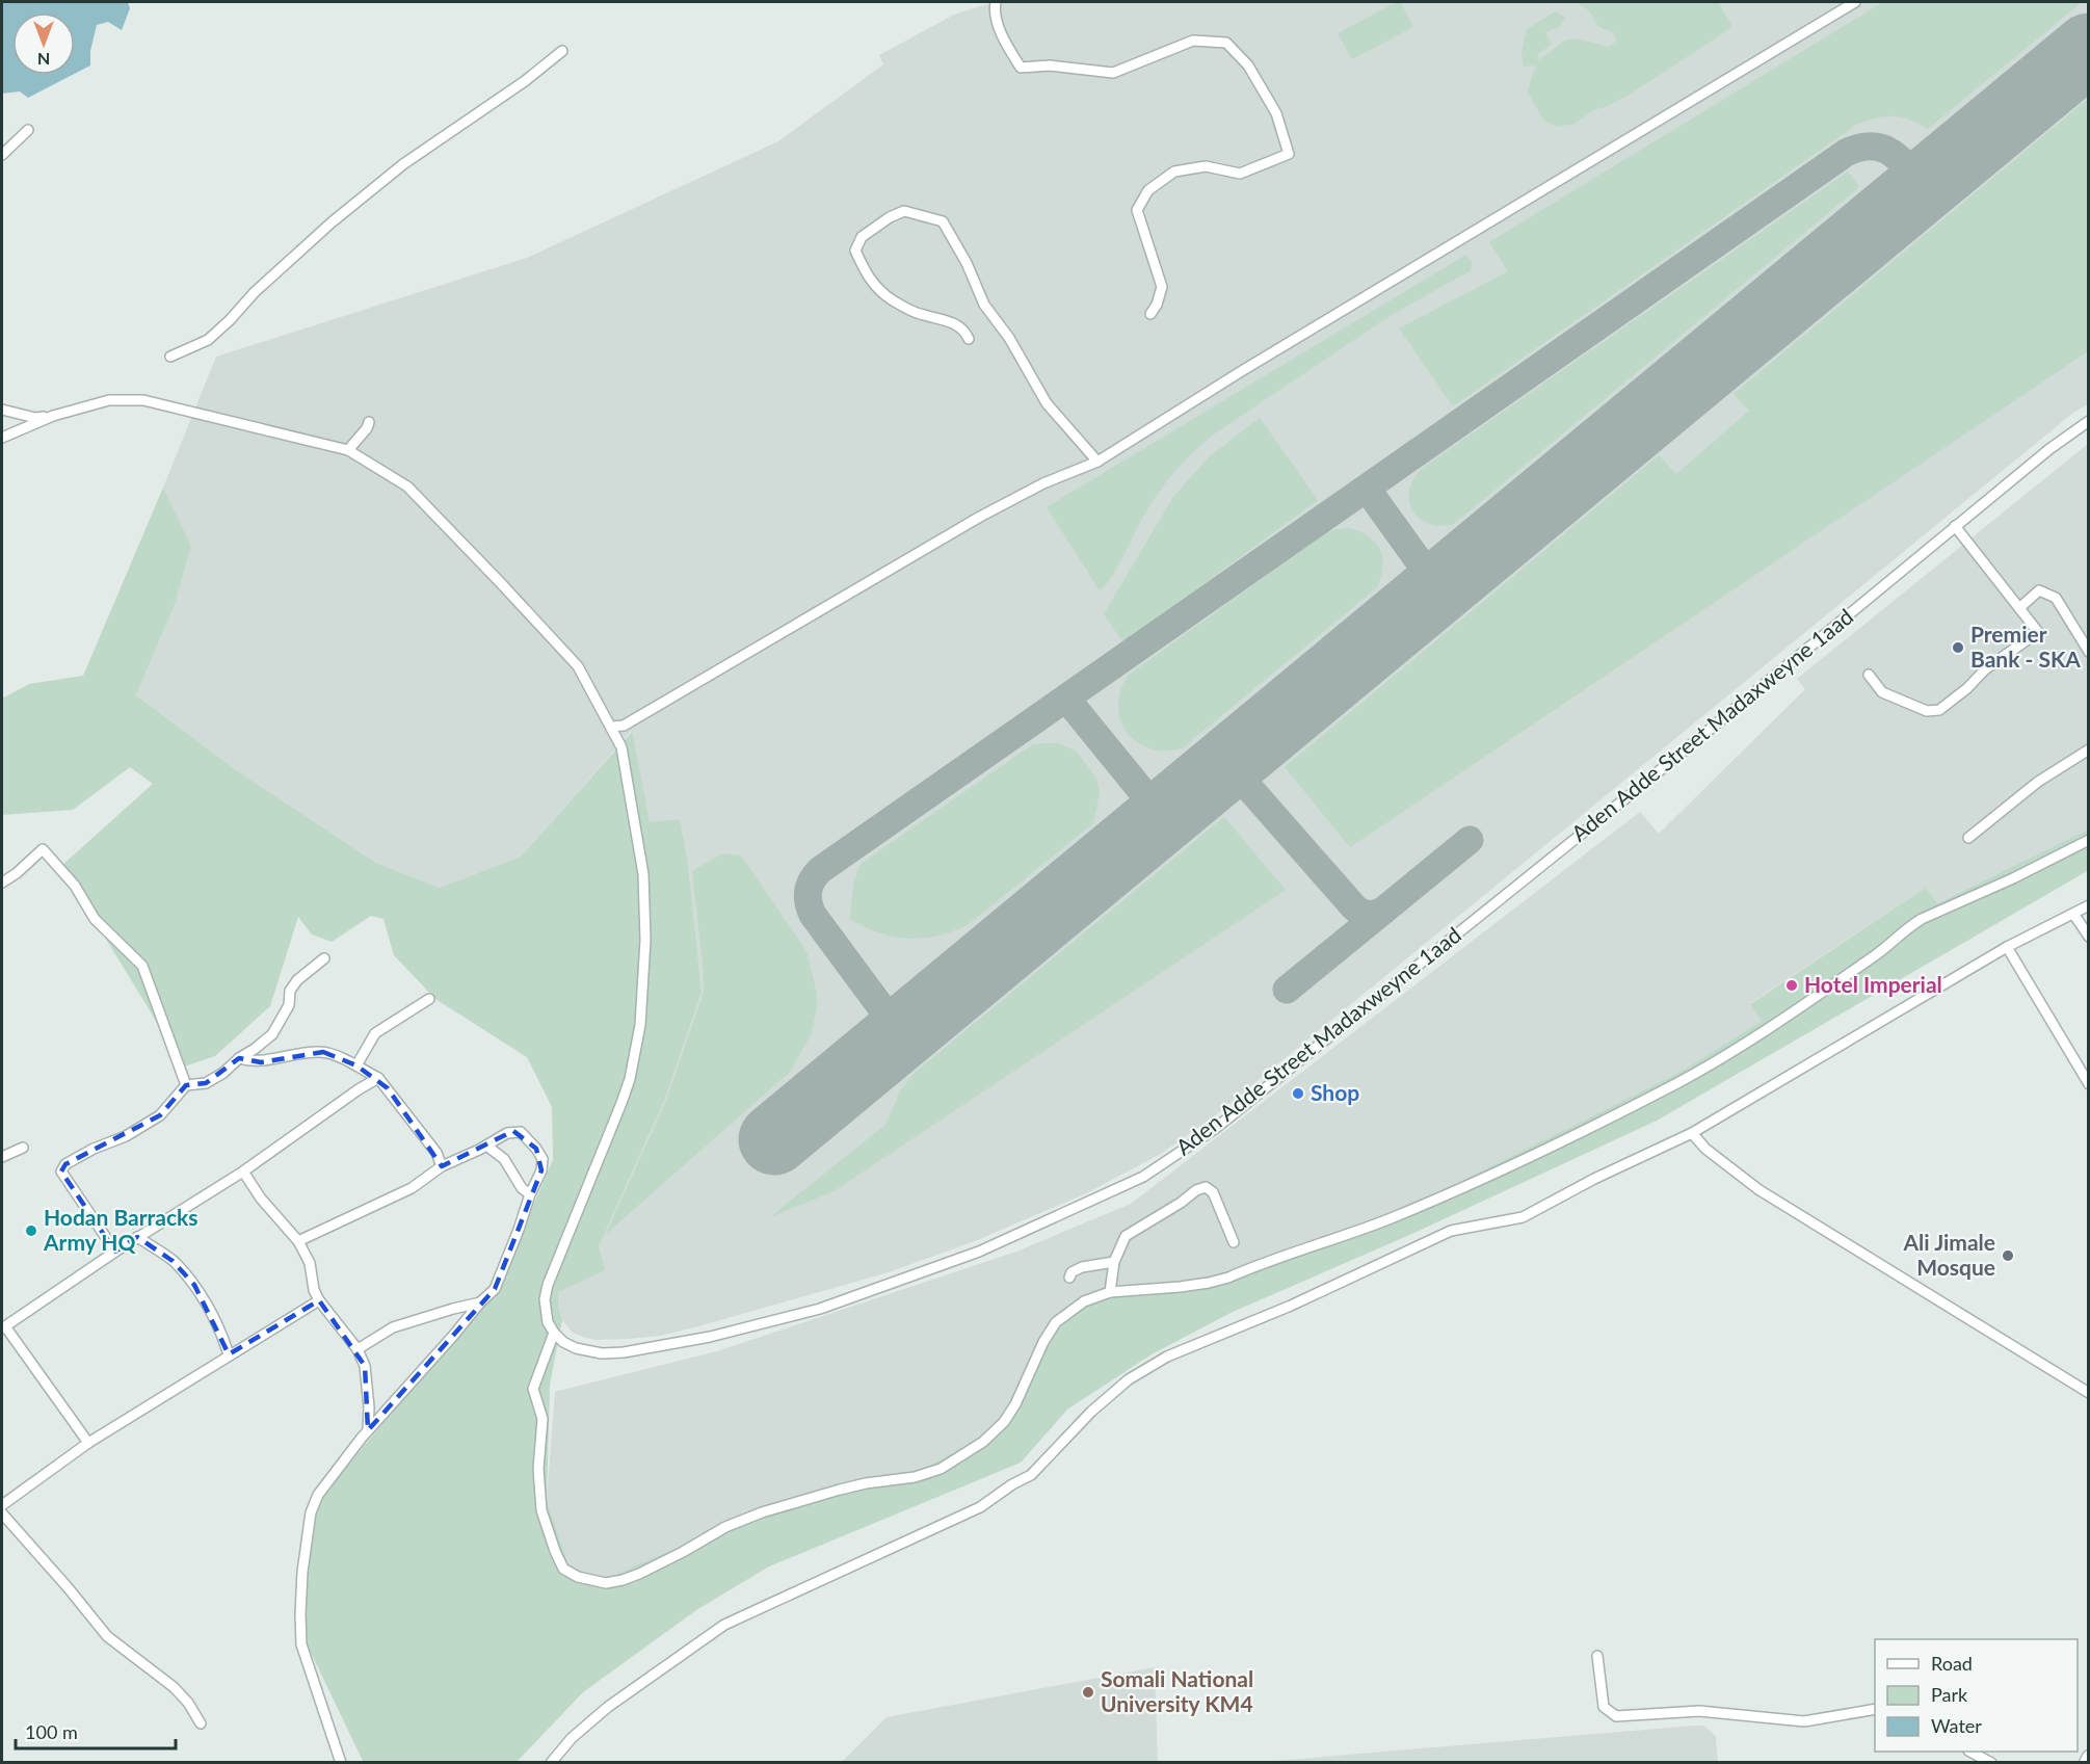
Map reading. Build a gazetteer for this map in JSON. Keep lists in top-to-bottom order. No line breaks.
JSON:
{"streets":{"street":["Aden Adde Street Madaxweyne 1aad"]},"places":["Premier Bank - SKA","Hotel Imperial","Shop","Hodan Barracks Army HQ","Ali Jimale Mosque","Somali National University KM4"],"legend":["Road","Park","Water"],"scale_bar":"100 m","north":"bottom"}
